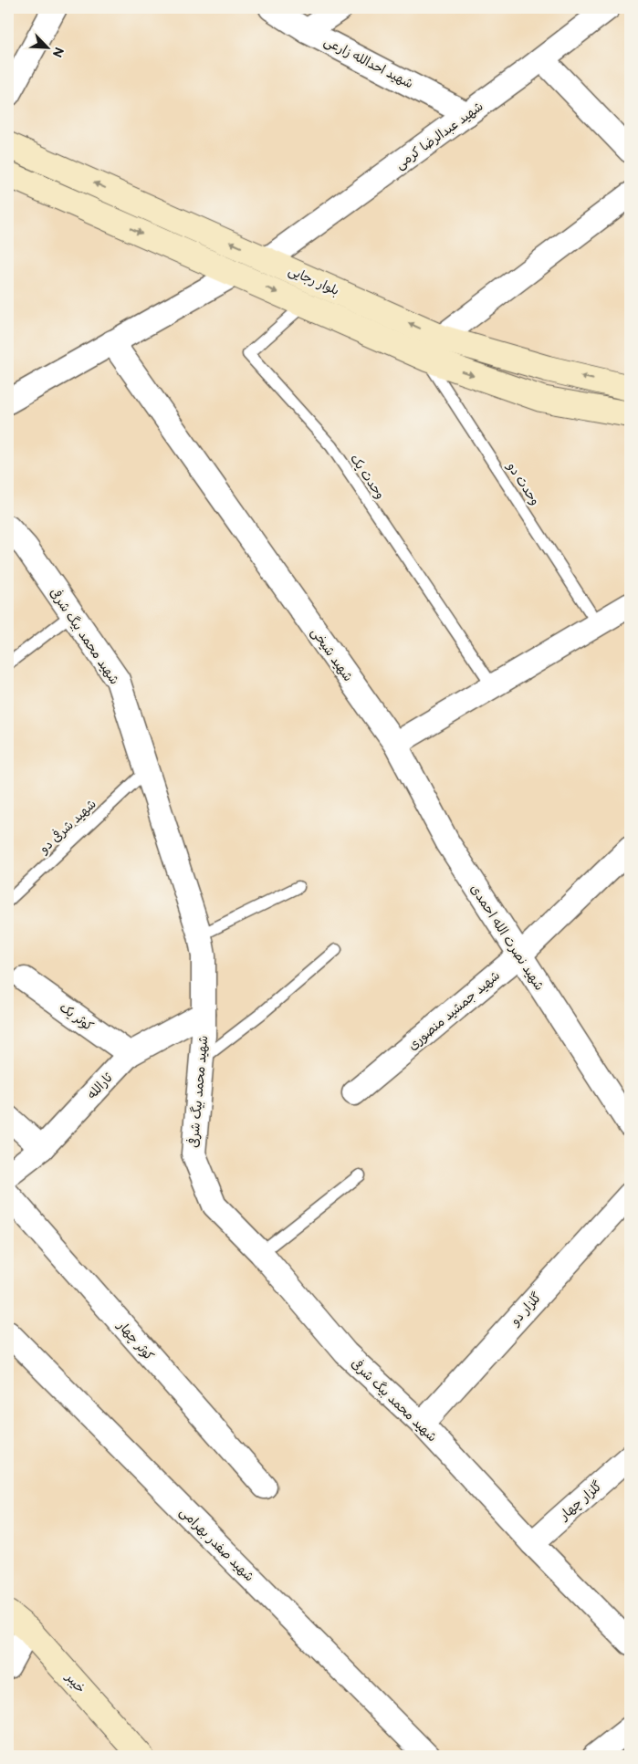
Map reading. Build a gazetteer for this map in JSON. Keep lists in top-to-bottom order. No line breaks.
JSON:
{"streets":{"main road":["بلوار رجایی","خیبر"],"street":["شهید احدالله زارعی","شهید عبدالرضا کرمی","شهید محمد بیگ شرفی","شهید شیخی","شهید نصرت الله احمدی","شهید جمشید منصوری","کوثر یک","ثارالله","گلزار دو","کوثر چهار","گلزار چهار","شهید صفدر بهرامی"],"lane":["وحدت یک","وحدت دو","شهید شرفی دو"]},"crossings":[["شهید احدالله زارعی","شهید عبدالرضا کرمی"],["شهید عبدالرضا کرمی","بلوار رجایی"],["بلوار رجایی","وحدت یک"],["بلوار رجایی","وحدت دو"],["شهید محمد بیگ شرفی","شهید شرفی دو"],["شهید محمد بیگ شرفی","ثارالله"],["شهید محمد بیگ شرفی","گلزار دو"],["شهید محمد بیگ شرفی","گلزار چهار"],["شهید شیخی","شهید نصرت الله احمدی"],["شهید نصرت الله احمدی","شهید جمشید منصوری"],["کوثر یک","ثارالله"]],"north":"bottom right"}
